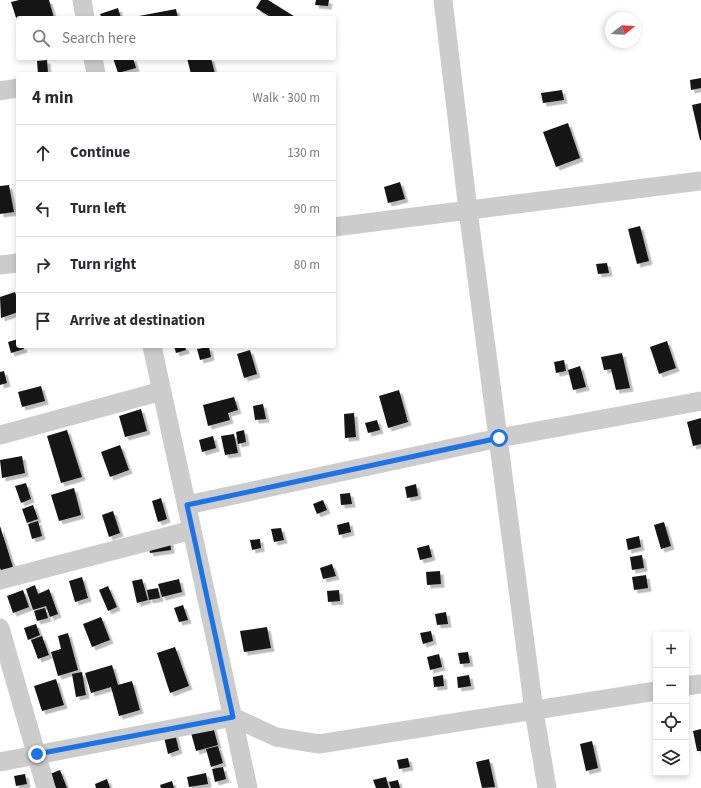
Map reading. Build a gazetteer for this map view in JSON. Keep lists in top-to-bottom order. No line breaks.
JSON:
{"north":"right","page":{"search":"Search here","heading":["4 min","Walk · 300 m"],"list":[["Continue","130 m"],["Turn left","90 m"],["Turn right","80 m"],"Arrive at destination"],"map_buttons":["+","−"]}}
